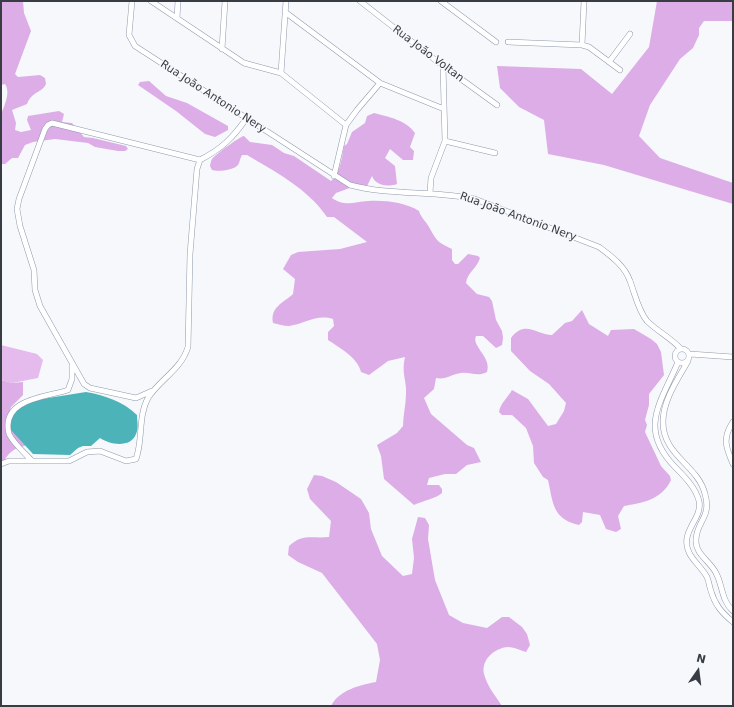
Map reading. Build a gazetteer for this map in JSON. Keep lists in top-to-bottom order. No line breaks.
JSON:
{"streets":{"street":["Rua João Voltan","Rua João Antonio Nery"]},"north":"top"}
